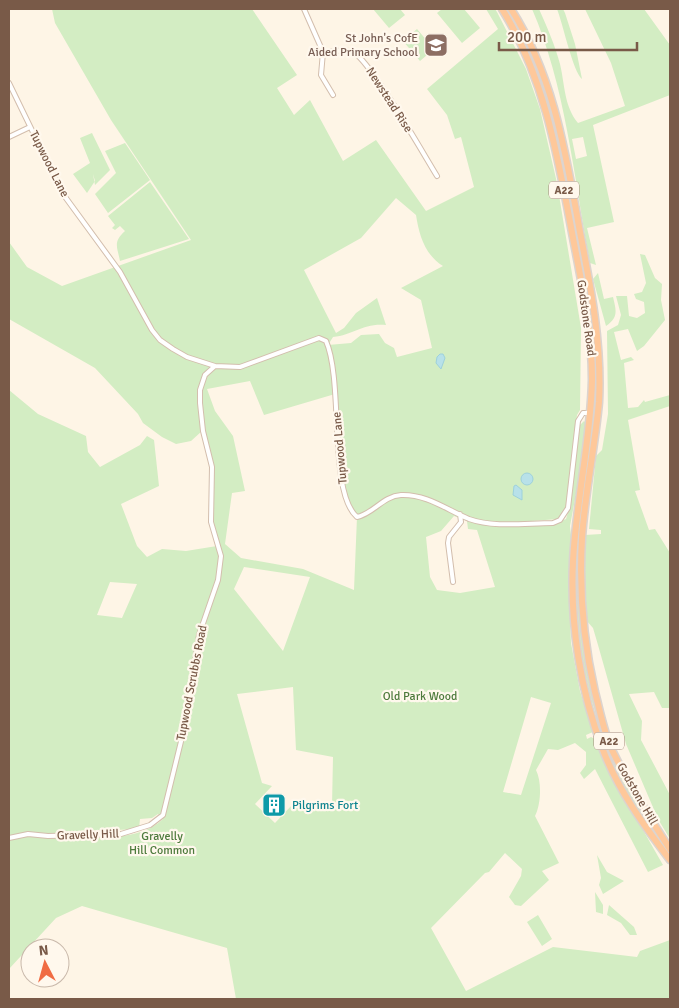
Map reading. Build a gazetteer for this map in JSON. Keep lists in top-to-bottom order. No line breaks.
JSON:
{"streets":{"highway":["A22","Godstone Road","Godstone Hill"],"street":["Newstead Rise","Tupwood Lane","Tupwood Scrubbs Road","Gravelly Hill"]},"crossings":[["Tupwood Lane","Godstone Road"],["Godstone Road","Godstone Hill"],["Tupwood Scrubbs Road","Gravelly Hill"]],"parks":["Old Park Wood","Gravelly Hill Common"],"places":{"school or university":["St John's CofE Aided Primary School"],"building":["Pilgrims Fort"]},"scale_bar":"200 m","north":"top"}
